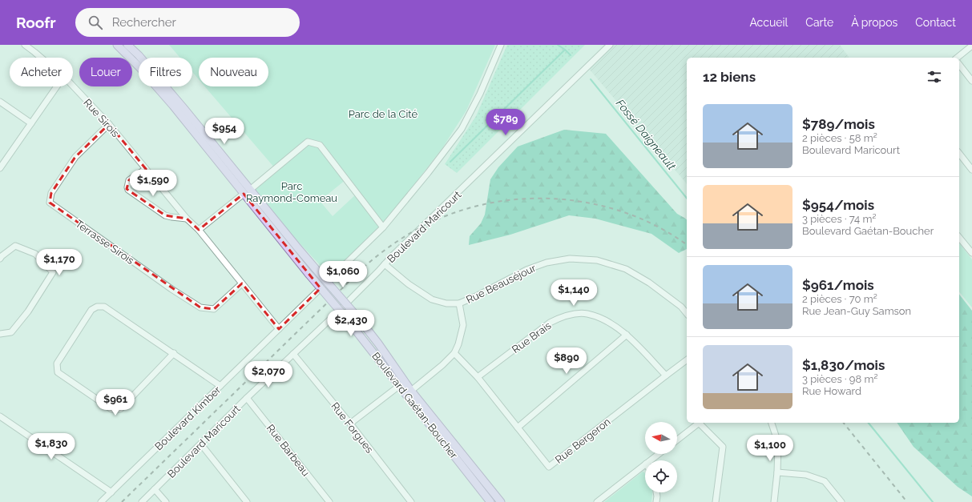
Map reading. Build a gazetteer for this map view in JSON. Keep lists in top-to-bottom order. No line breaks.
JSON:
{"streets":{"main road":["Boulevard Gaétan-Boucher"],"street":["Rue Sirois","Boulevard Maricourt","Terrasse Sirois","Rue Beauséjour","Rue Brais","Boulevard Kimber","Rue Forgues","Rue Bergeron","Rue Barbeau"]},"crossings":[["Rue Sirois","Terrasse Sirois"],["Rue Sirois","Boulevard Kimber"],["Boulevard Maricourt","Rue Beauséjour"],["Boulevard Maricourt","Rue Forgues"],["Boulevard Maricourt","Rue Barbeau"],["Rue Brais","Rue Bergeron"]],"water":["Fossé Daigneault"],"parks":["Parc de la Cité","Parc Raymond-Comeau"],"north":"left","page":{"header":"Roofr","search":"Rechercher","nav":["Accueil","Carte","À propos","Contact"],"chip":["Acheter","Louer","Filtres","Nouveau"],"heading":"12 biens","list":[{"name":"$789/mois","note":"2 pièces · 58 m² · Boulevard Maricourt"},{"name":"$954/mois","note":"3 pièces · 74 m² · Boulevard Gaétan-Boucher"},{"name":"$961/mois","note":"2 pièces · 70 m² · Rue Jean-Guy Samson"},{"name":"$1,830/mois","note":"3 pièces · 98 m² · Rue Howard"}],"price":["$789","$954","$1,590","$1,170","$1,060","$1,140","$2,430","$890","$2,070","$961","$1,830","$1,100"]}}
